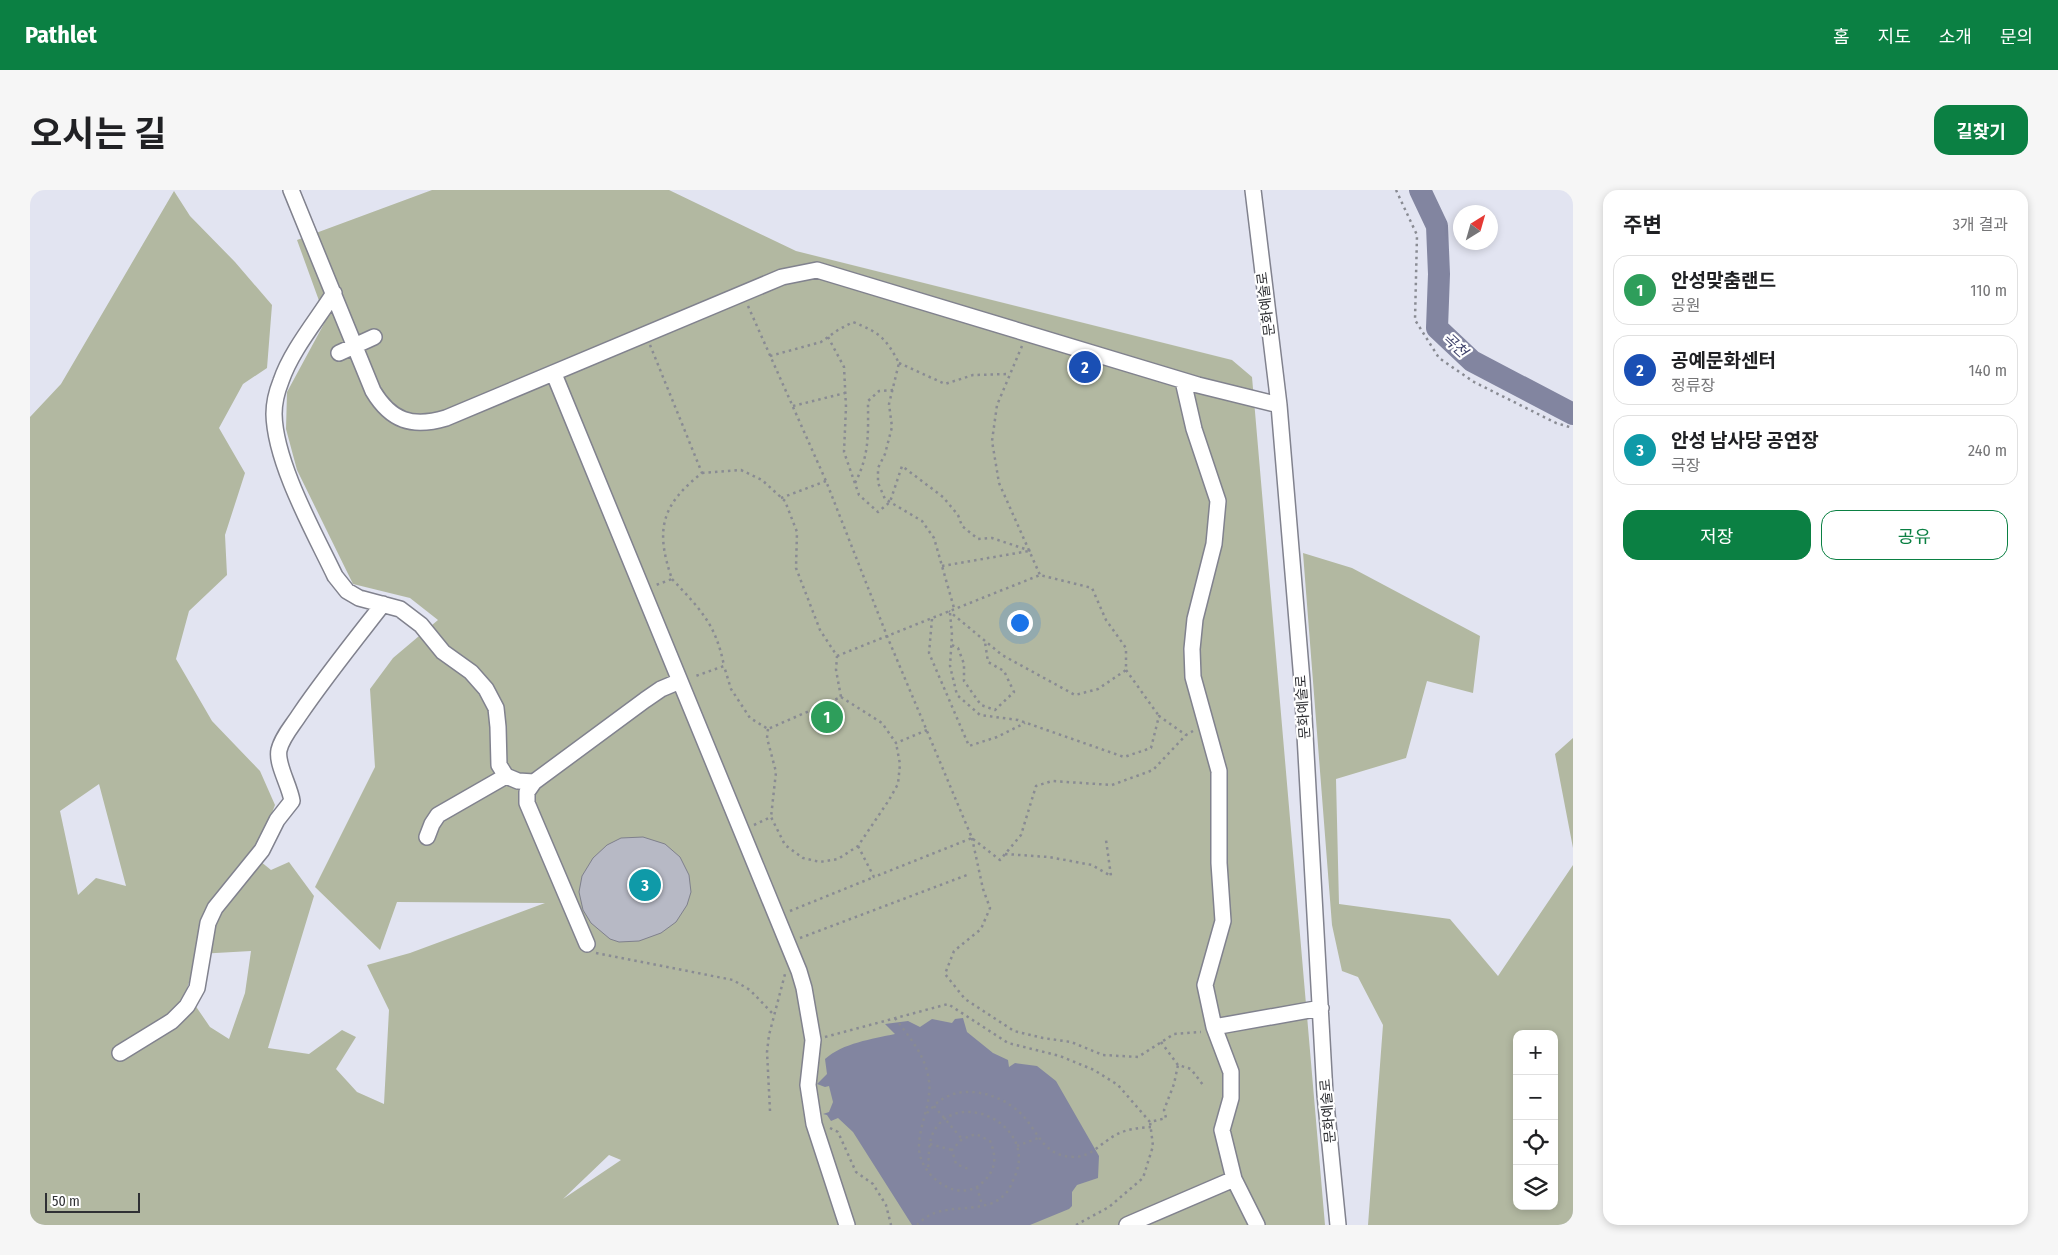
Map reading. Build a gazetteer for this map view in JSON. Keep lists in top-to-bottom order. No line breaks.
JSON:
{"streets":{"street":["문화예술로"]},"water":["곡천"],"scale_bar":"50 m","north":"top right","page":{"header":"Pathlet","nav":["홈","지도","소개","문의"],"title":"오시는 길","buttons":["길찾기",["저장","공유"]],"heading":["주변","3개 결과"],"list":[{"mark":"1","name":"안성맞춤랜드","note":"공원","value":"110 m"},{"mark":"2","name":"공예문화센터","note":"정류장","value":"140 m"},{"mark":"3","name":"안성 남사당 공연장","note":"극장","value":"240 m"}],"pins":["2","1","3"],"map_buttons":["+","−"],"scale":"50 m"}}
